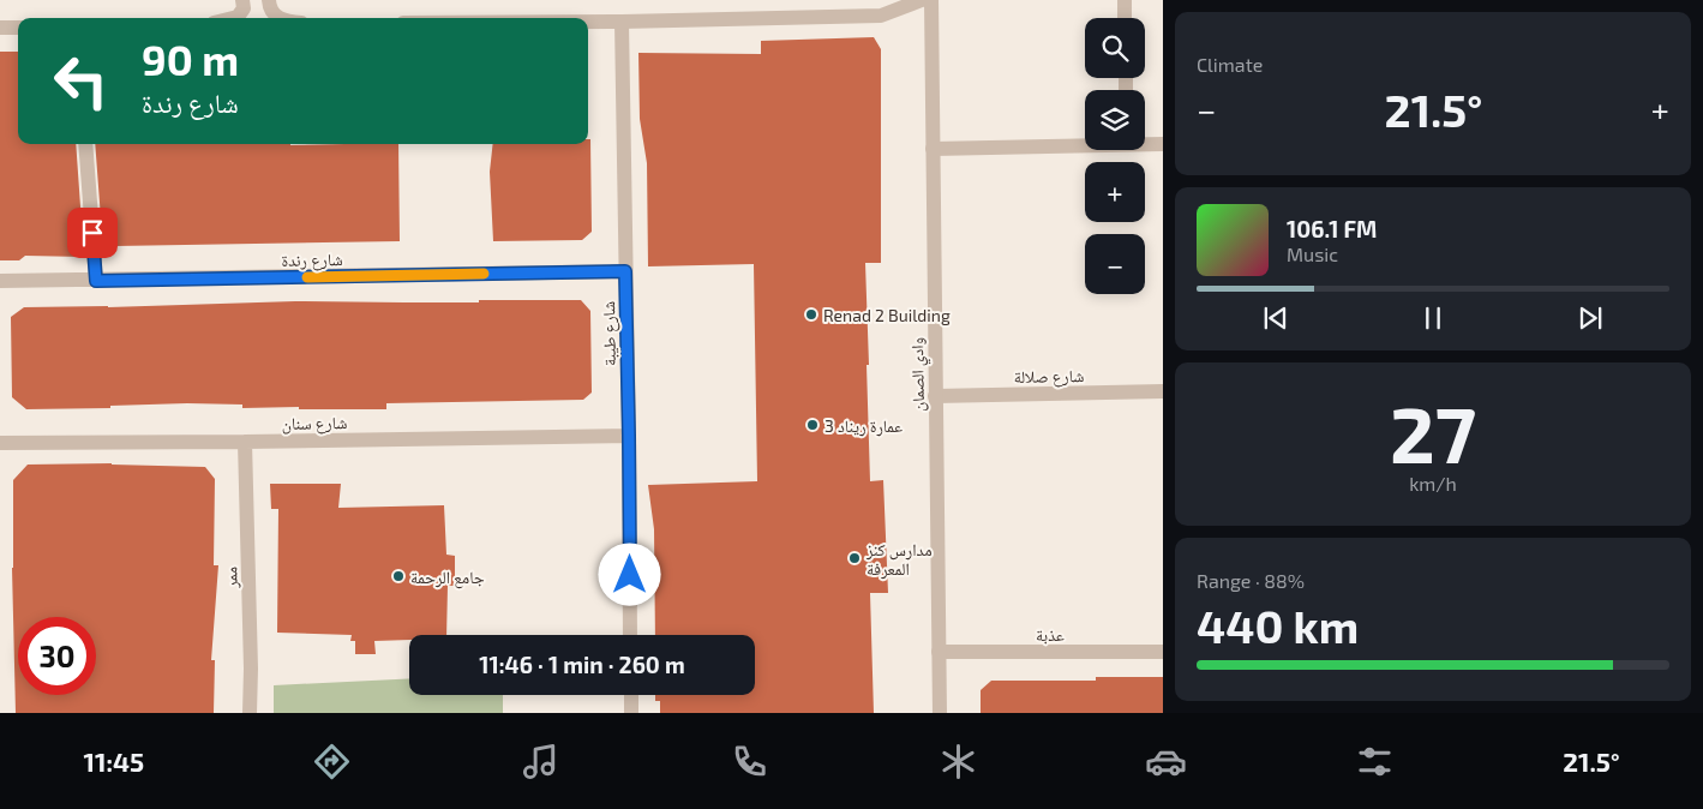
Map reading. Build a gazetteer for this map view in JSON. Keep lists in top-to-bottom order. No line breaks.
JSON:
{"streets":{"street":["شارع رندة","شارع طيبة","وادي الصمان","شارع صلالة","شارع سنان","ممر","عذبة"]},"crossings":[["شارع رندة","شارع طيبة"],["شارع طيبة","شارع سنان"],["وادي الصمان","شارع صلالة"],["وادي الصمان","عذبة"],["شارع سنان","ممر"]],"places":["Renad 2 Building","عمارة ريناد 3","مدارس كنز المعرفة","جامع الرحمة"],"page":{"tile":["Climate",["27","km/h"],["Range · 88%","440 km"]],"map_buttons":["+","−"],"turn":["90 m","شارع رندة"],"heat":["−","21.5°","+"],"song":["106.1 FM","Music"],"limit":"30","trip":"11:46 · 1 min · 260 m","tabs":["11:45","21.5°"]}}
